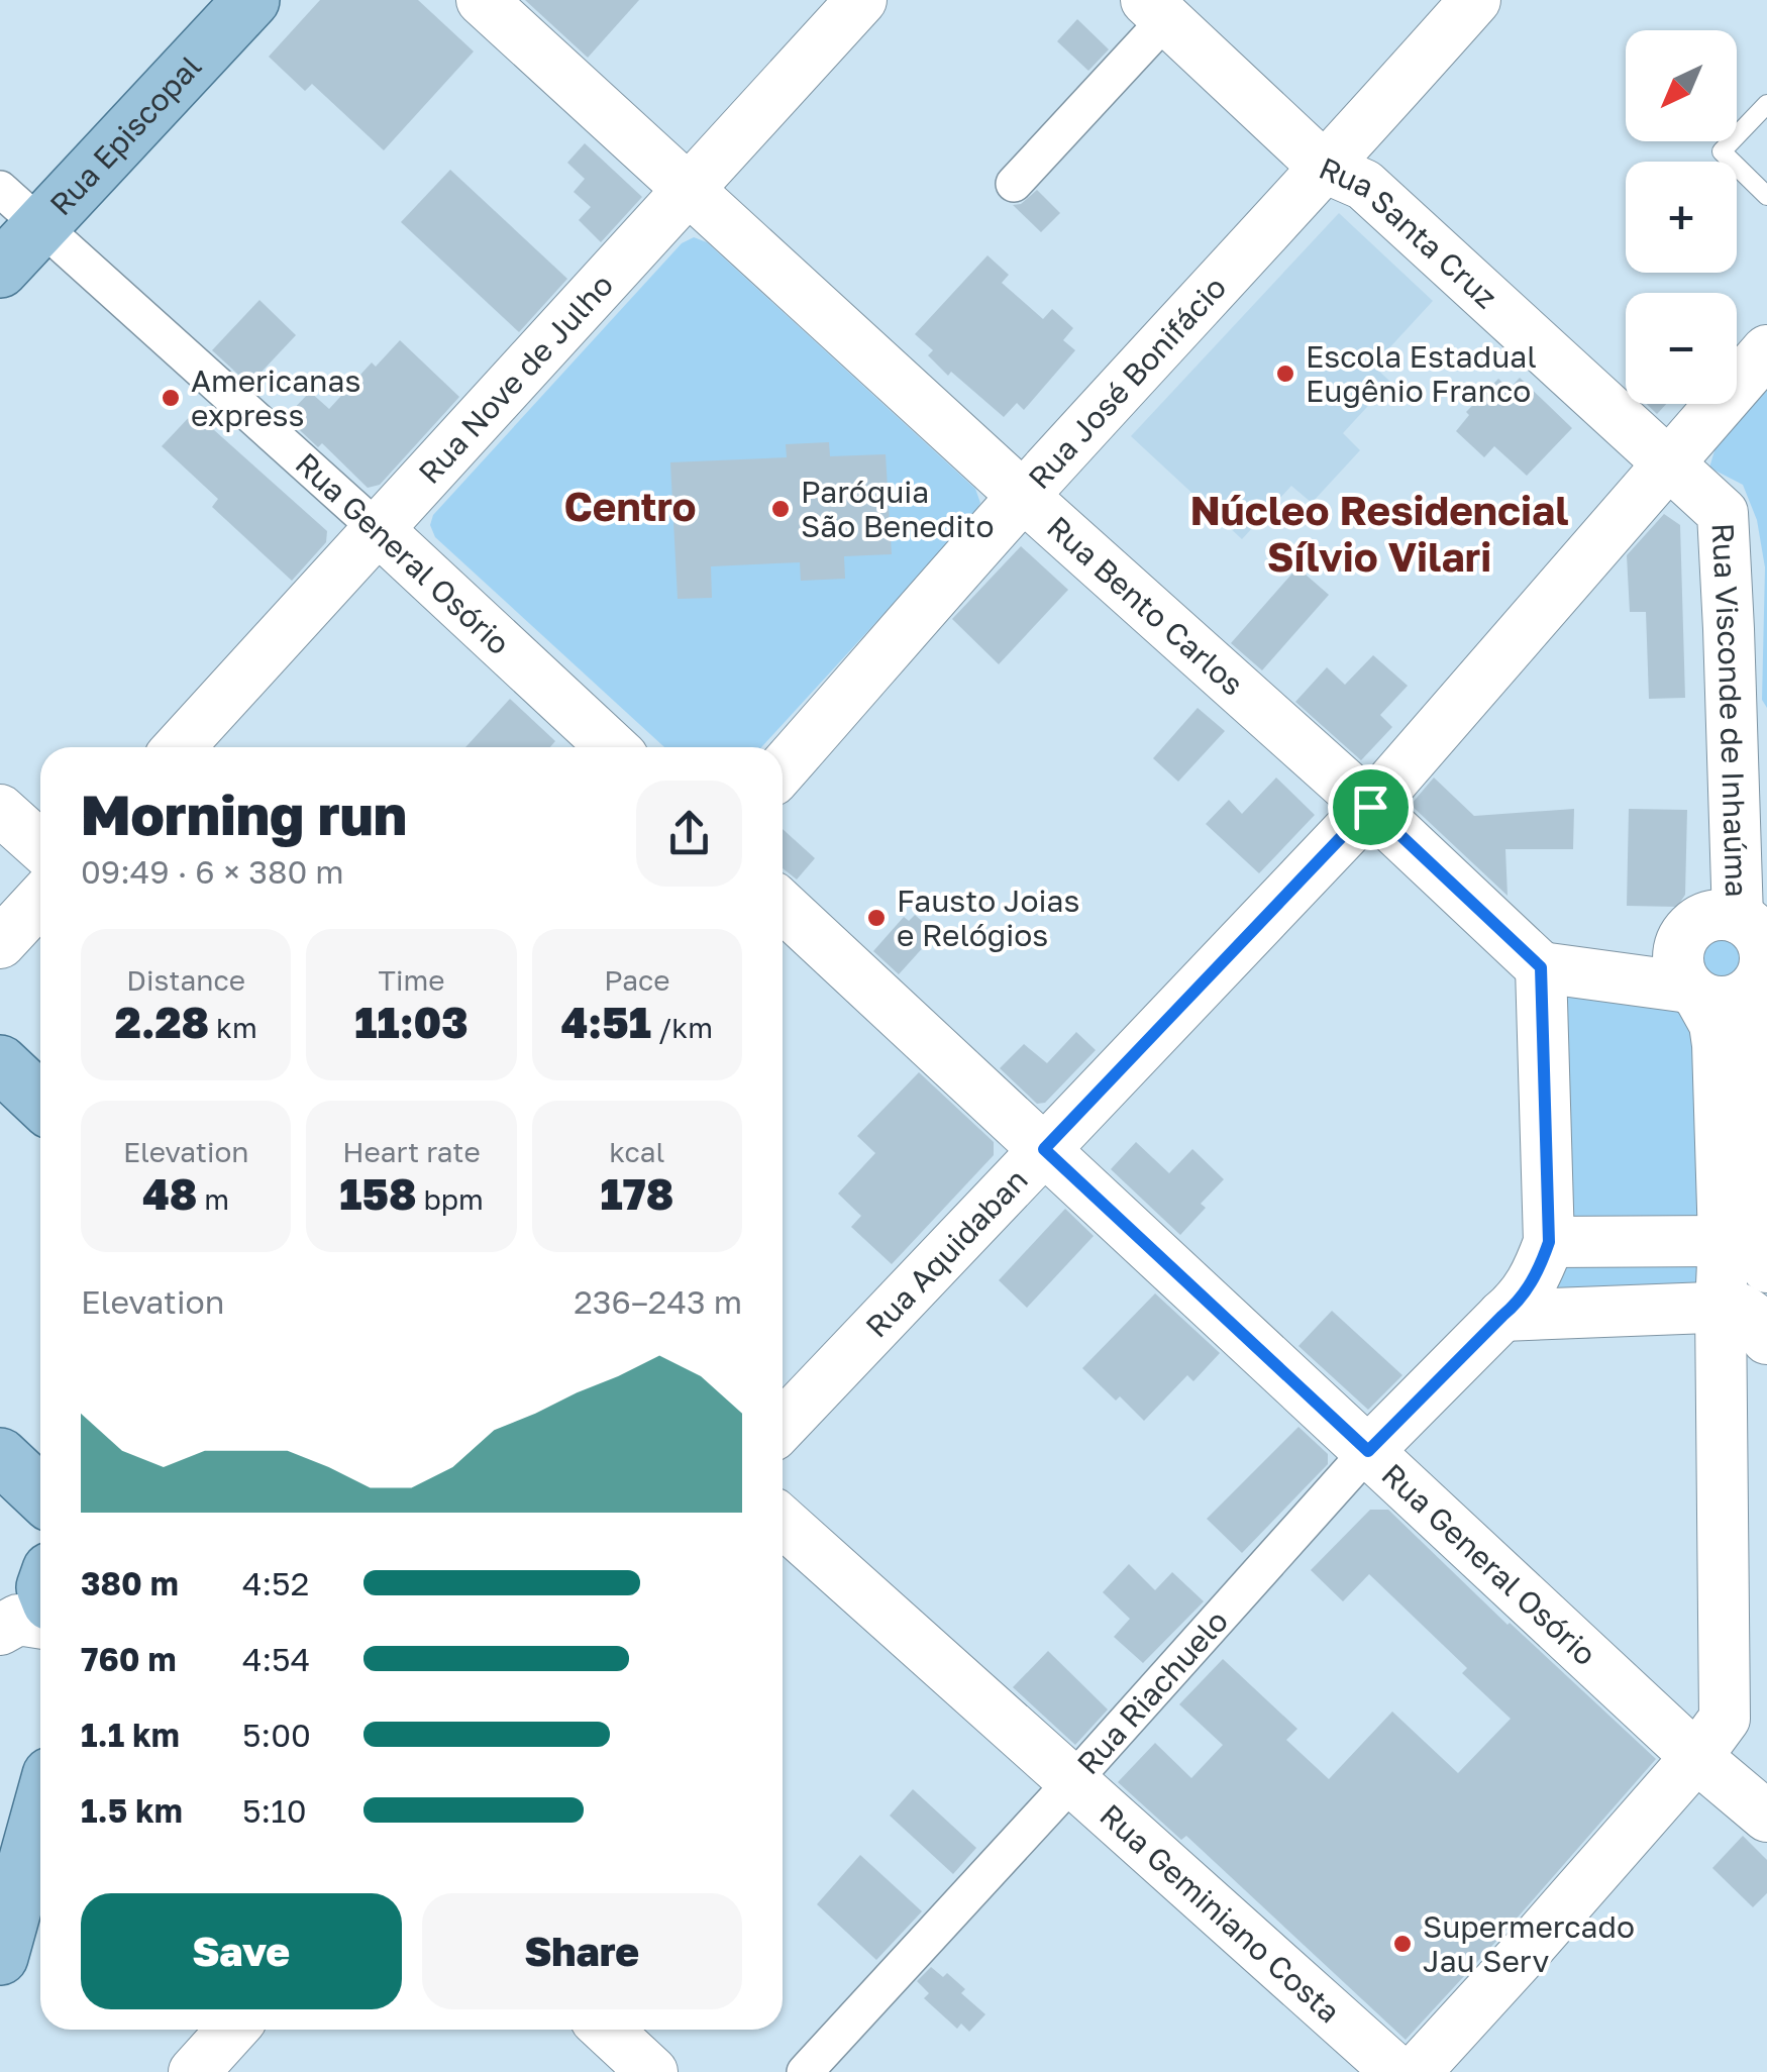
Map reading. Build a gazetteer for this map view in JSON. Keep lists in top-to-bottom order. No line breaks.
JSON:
{"streets":{"main road":["Rua Episcopal"],"street":["Rua Santa Cruz","Rua Nove de Julho","Rua José Bonifácio","Rua General Osório","Rua Bento Carlos","Rua Visconde de Inhaúma","Rua Aquidaban","Rua Riachuelo","Rua Geminiano Costa"]},"crossings":[["Rua Episcopal","Rua General Osório"],["Rua Santa Cruz","Rua José Bonifácio"],["Rua Santa Cruz","Rua Visconde de Inhaúma"],["Rua Santa Cruz","Rua Aquidaban"],["Rua Nove de Julho","Rua General Osório"],["Rua Nove de Julho","Rua Bento Carlos"],["Rua José Bonifácio","Rua Bento Carlos"],["Rua General Osório","Rua Aquidaban"],["Rua General Osório","Rua Riachuelo"],["Rua Bento Carlos","Rua Aquidaban"],["Rua Visconde de Inhaúma","Rua Aquidaban"],["Rua Riachuelo","Rua Geminiano Costa"]],"districts":["Centro","Núcleo Residencial Sílvio Vilari"],"places":["Escola Estadual Eugênio Franco","Americanas express","Paróquia São Benedito","Fausto Joias e Relógios","Supermercado Jau Serv"],"north":"bottom left","page":{"map_buttons":["+","−"],"heading":["Morning run","09:49 · 6 × 380 m"],"stats":[["Distance","2.28 km"],["Time","11:03"],["Pace","4:51 /km"],["Elevation","48 m"],["Heart rate","158 bpm"],["kcal","178"]],"chart":["Elevation","236–243 m"],"list":[{"name":"380 m","note":"4:52"},{"name":"760 m","note":"4:54"},{"name":"1.1 km","note":"5:00"},{"name":"1.5 km","note":"5:10"}],"buttons":["Save","Share"]}}
